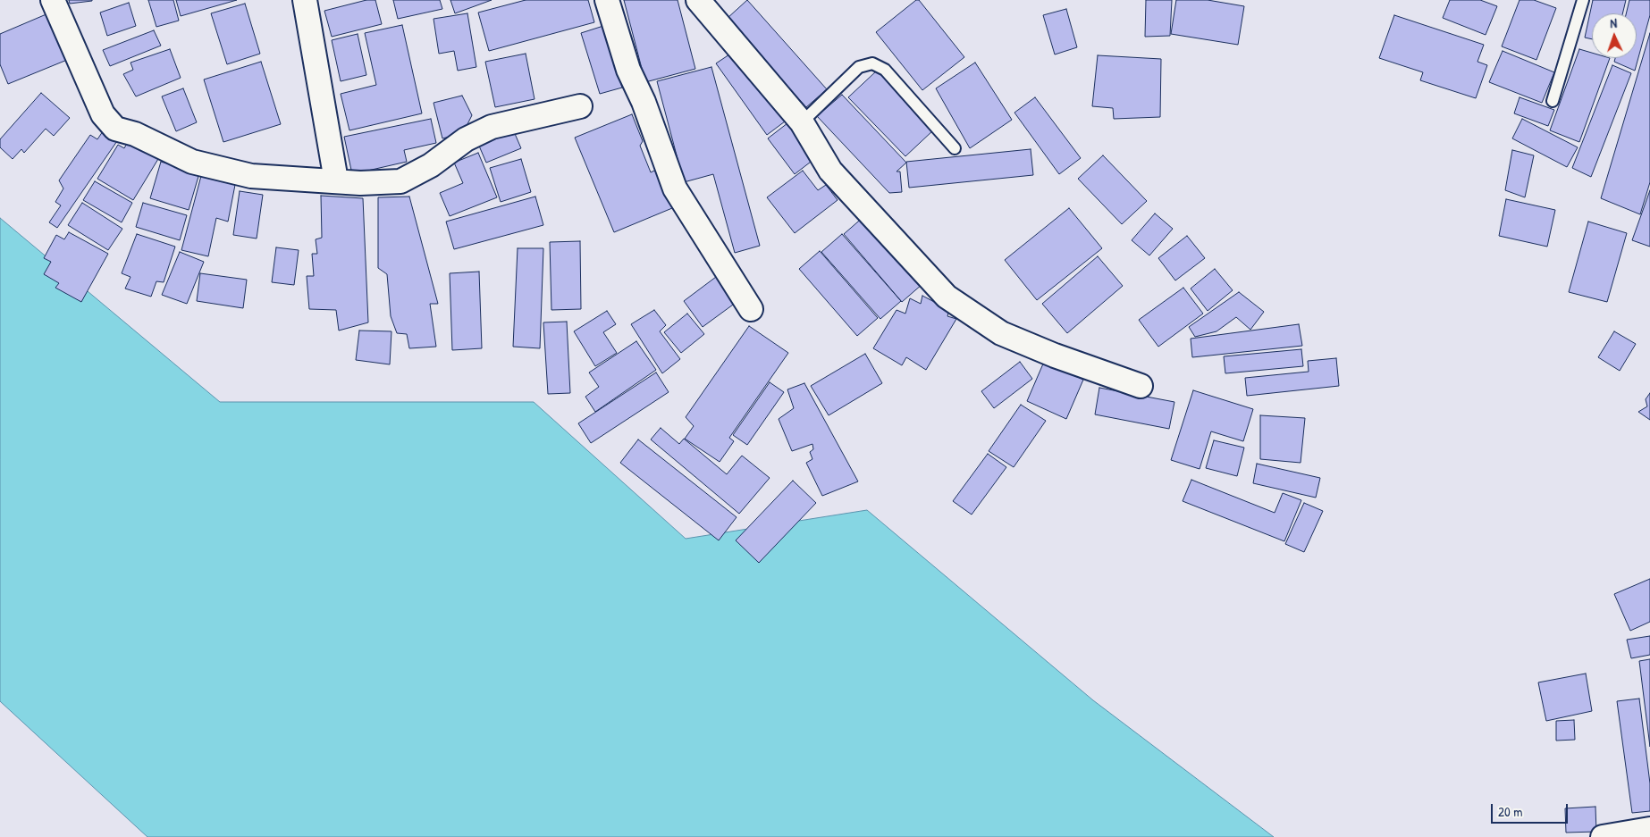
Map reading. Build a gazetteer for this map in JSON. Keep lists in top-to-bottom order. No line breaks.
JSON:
{"scale_bar":"20 m","north":"top"}
